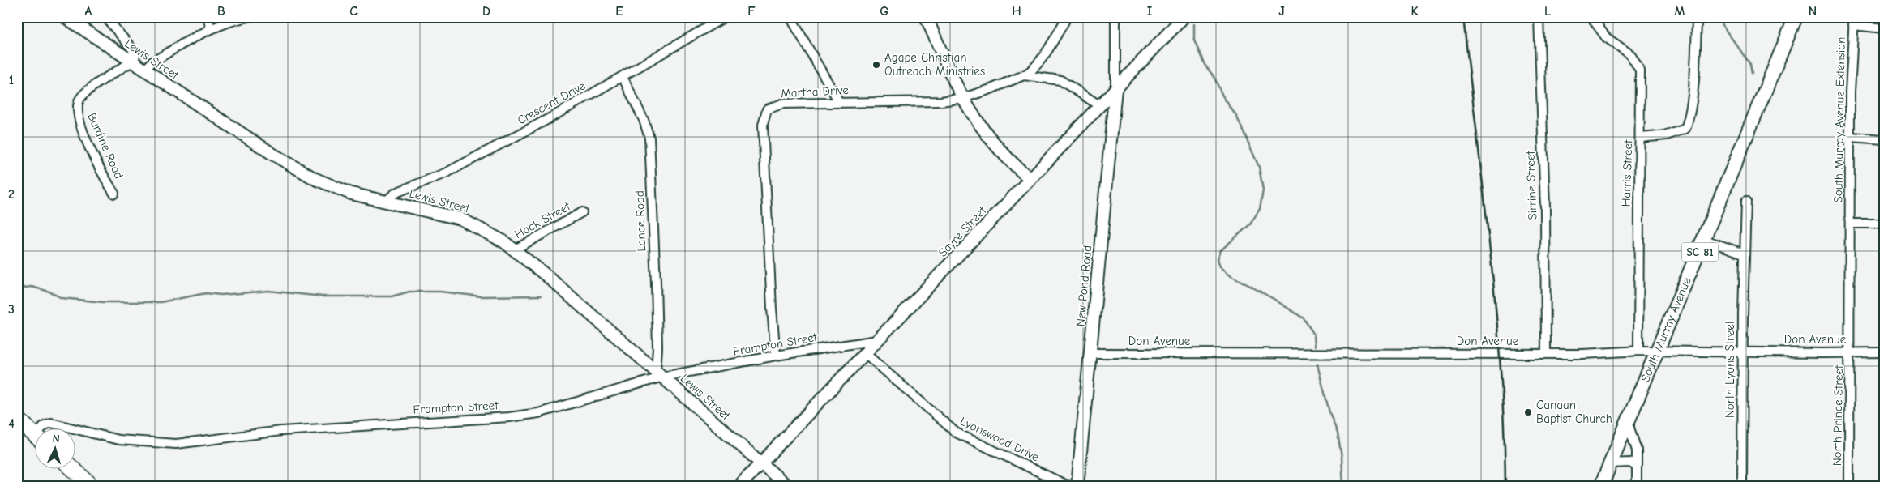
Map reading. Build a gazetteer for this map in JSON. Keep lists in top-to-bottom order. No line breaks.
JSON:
{"streets":{"main road":["SC 81","South Murray Avenue"],"street":["Lewis Street","Martha Drive","Crescent Drive","South Murray Avenue Extension","Burdine Road","Harris Street","Sirrine Street","Hack Street","Lance Road","Sayre Street","New Pond Road","Don Avenue","Frampton Street","North Lyons Street","North Prince Street","Lyonswood Drive"]},"crossings":[["Lewis Street","Crescent Drive"],["Lewis Street","Burdine Road"],["Lewis Street","Hack Street"],["Lewis Street","Lance Road"],["Lewis Street","Sayre Street"],["Lewis Street","Frampton Street"],["Martha Drive","Frampton Street"],["Crescent Drive","Lance Road"],["South Murray Avenue Extension","North Prince Street"],["Harris Street","Don Avenue"],["Sirrine Street","Don Avenue"],["Lance Road","Frampton Street"],["Sayre Street","New Pond Road"],["Sayre Street","Frampton Street"],["Sayre Street","Lyonswood Drive"],["New Pond Road","Don Avenue"],["New Pond Road","Lyonswood Drive"],["South Murray Avenue","Don Avenue"],["Don Avenue","North Lyons Street"],["Don Avenue","North Prince Street"]],"places":["Agape Christian Outreach Ministries","Canaan Baptist Church"],"north":"top","grid":{"columns":["A","B","C","D","E","F","G","H","I","J","K","L","M","N"],"rows":["1","2","3","4"]}}
